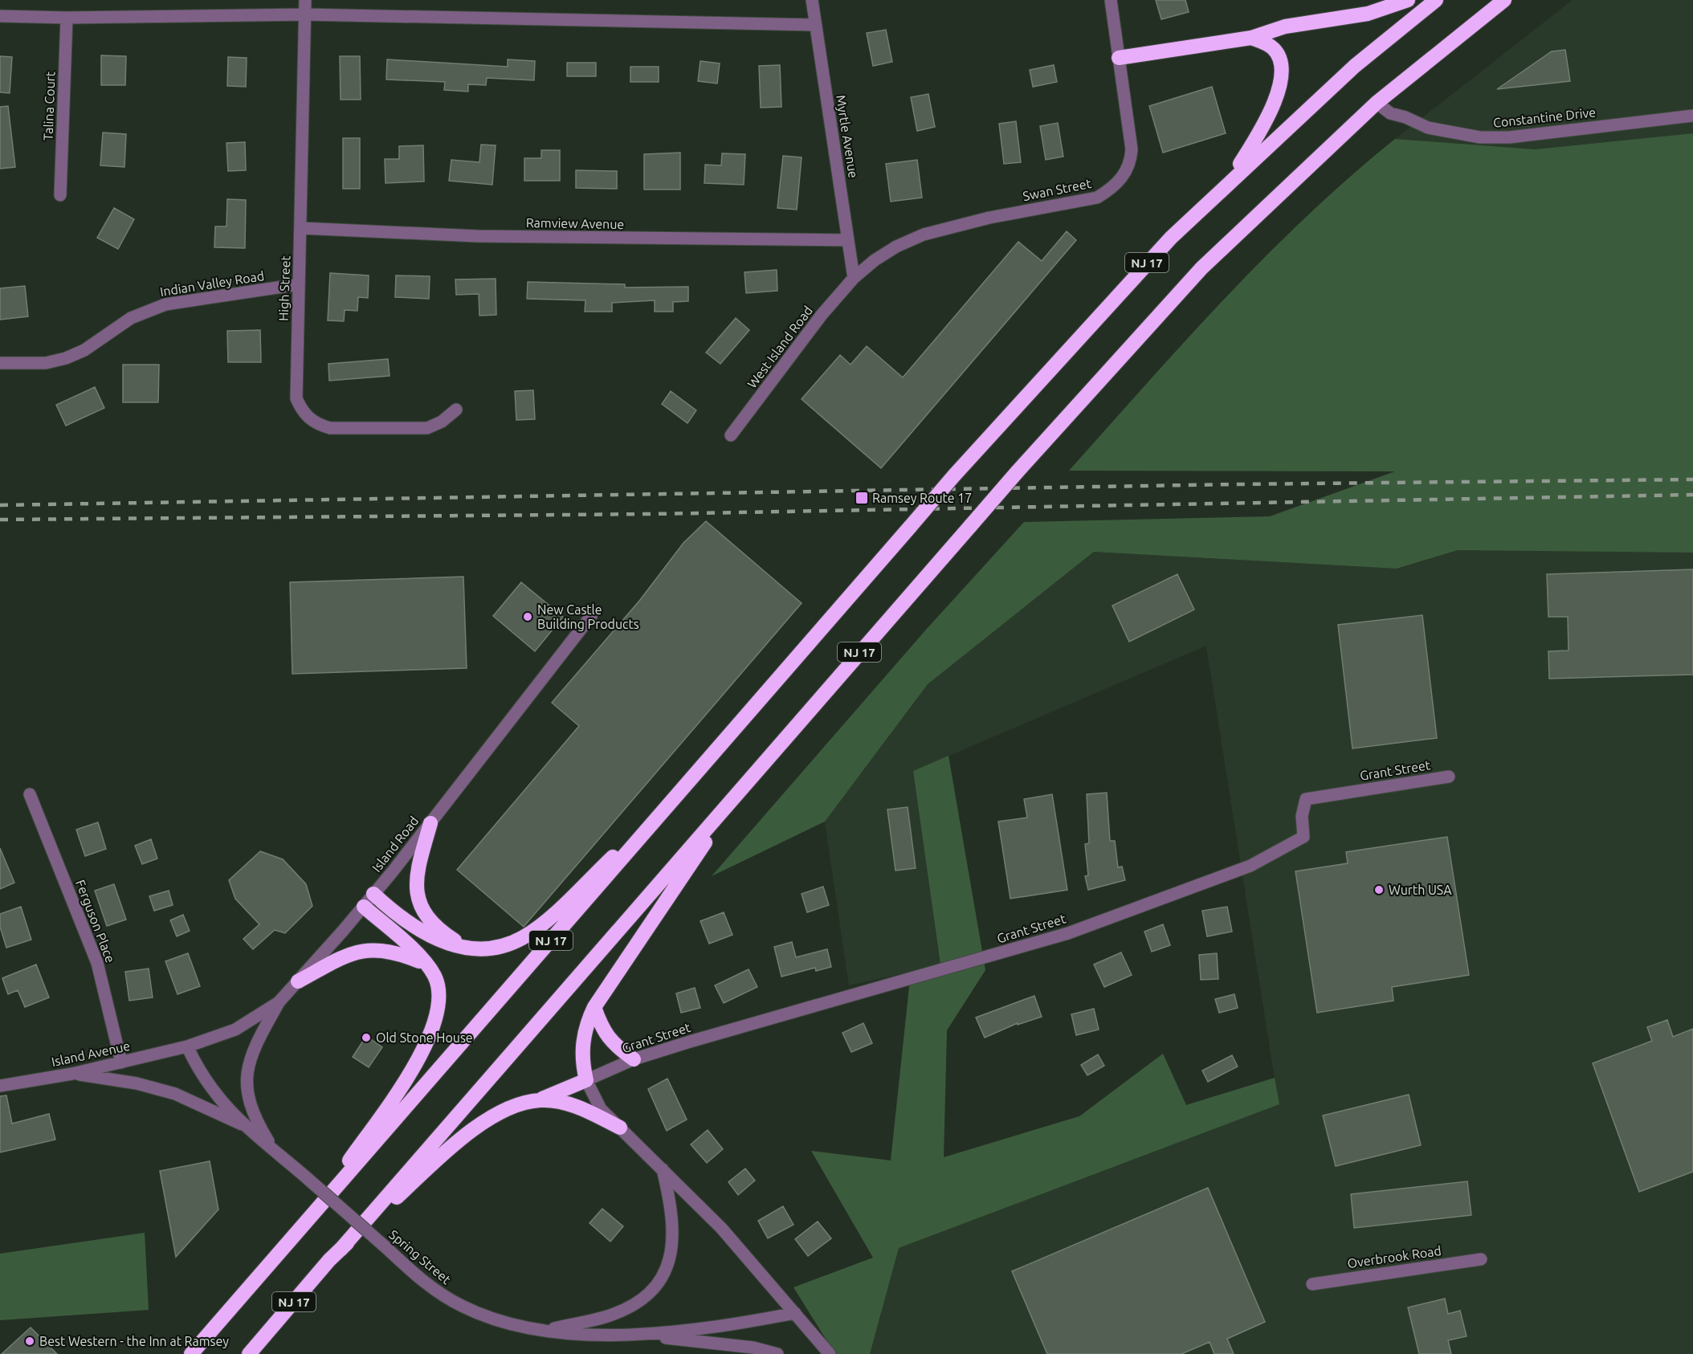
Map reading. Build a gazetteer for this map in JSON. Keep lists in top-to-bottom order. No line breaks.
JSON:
{"streets":{"highway":["NJ 17"],"street":["Talina Court","Constantine Drive","Myrtle Avenue","Swan Street","Ramview Avenue","Indian Valley Road","High Street","West Island Road","Grant Street","Island Road","Ferguson Place","Island Avenue","Spring Street","Overbrook Road"]},"crossings":[["Constantine Drive","NJ 17"],["Myrtle Avenue","Swan Street"],["Myrtle Avenue","Ramview Avenue"],["Myrtle Avenue","West Island Road"],["Swan Street","West Island Road"],["Ramview Avenue","High Street"],["Indian Valley Road","High Street"],["Island Road","Island Avenue"],["Island Road","Spring Street"],["Ferguson Place","Island Avenue"],["Island Avenue","Spring Street"]],"places":{"transit":["Ramsey Route 17"],"other":["New Castle Building Products","Wurth USA","Old Stone House","Best Western - the Inn at Ramsey"]}}
